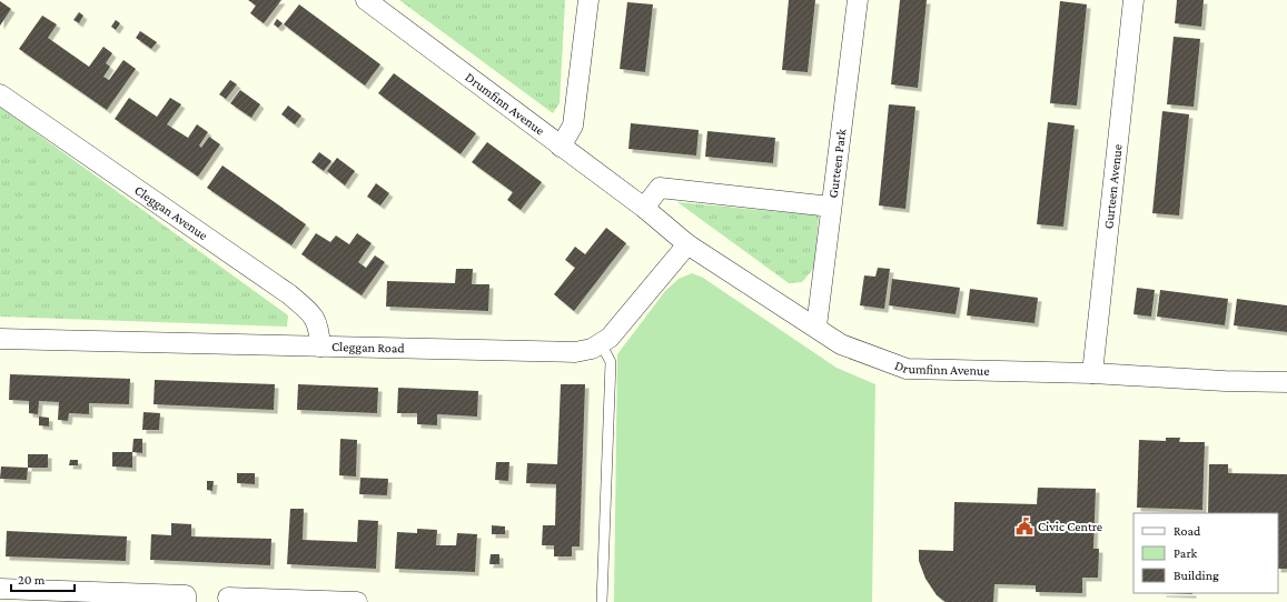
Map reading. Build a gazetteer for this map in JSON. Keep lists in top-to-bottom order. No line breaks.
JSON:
{"streets":{"street":["Drumfinn Avenue","Gurteen Park","Gurteen Avenue","Cleggan Avenue","Cleggan Road"]},"crossings":[["Drumfinn Avenue","Gurteen Park"],["Drumfinn Avenue","Gurteen Avenue"],["Drumfinn Avenue","Cleggan Road"],["Cleggan Avenue","Cleggan Road"]],"places":{"public building":["Civic Centre"]},"legend":["Road","Park","Building"],"scale_bar":"20 m"}
